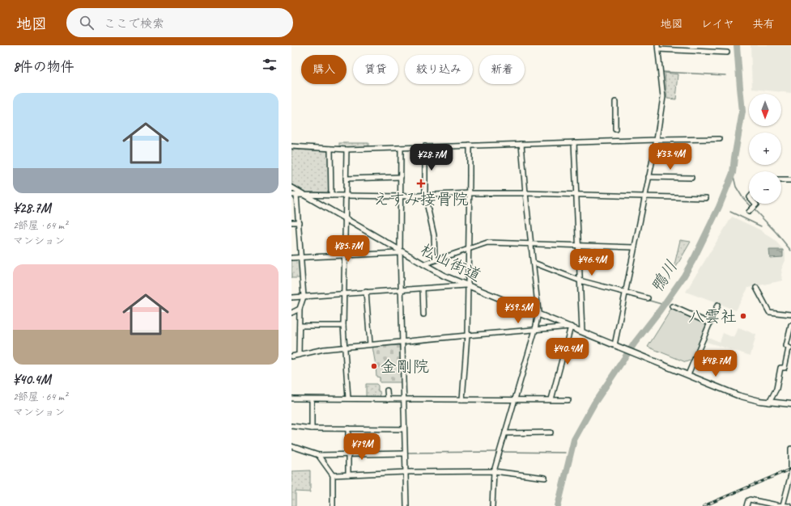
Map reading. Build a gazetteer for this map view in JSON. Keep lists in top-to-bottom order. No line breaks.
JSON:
{"streets":{"main road":["松山街道"]},"water":["鴨川"],"places":{"health":["えすみ接骨院"],"other":["八雲社","金剛院"]},"north":"bottom","page":{"header":"地図","search":"ここで検索","nav":["地図","レイヤ","共有"],"heading":"8件の物件","chip":["購入","賃貸","絞り込み","新着"],"list":[{"name":"¥28.7M","note":"2部屋 · 64 m² · マンション"},{"name":"¥40.4M","note":"2部屋 · 64 m² · マンション"}],"map_buttons":["+","−"],"price":["¥33.4M","¥28.7M","¥85.7M","¥46.4M","¥59.5M","¥40.4M","¥48.7M","¥79M"]}}
